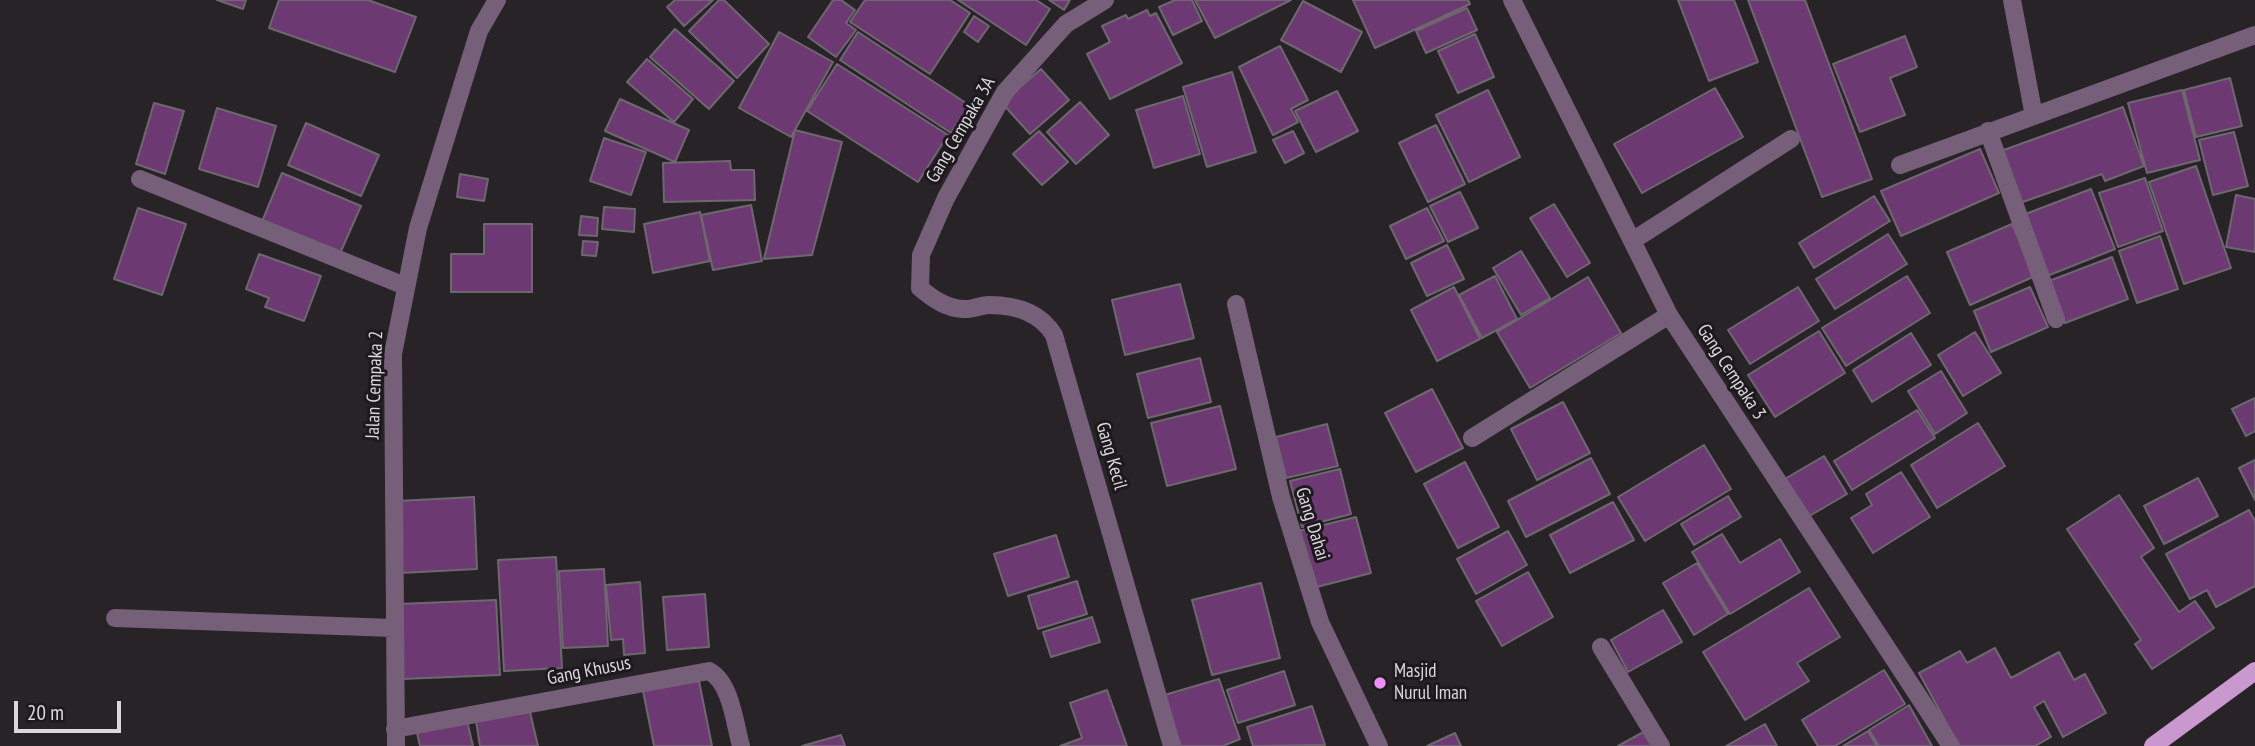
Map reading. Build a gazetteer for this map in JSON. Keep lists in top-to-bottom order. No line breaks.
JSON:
{"streets":{"street":["Gang Cempaka 3A","Gang Cempaka 3","Jalan Cempaka 2","Gang Kecil","Gang Dahai","Gang Khusus"]},"crossings":[["Gang Cempaka 3A","Gang Kecil"],["Jalan Cempaka 2","Gang Khusus"]],"places":["Masjid Nurul Iman"],"scale_bar":"20 m"}
